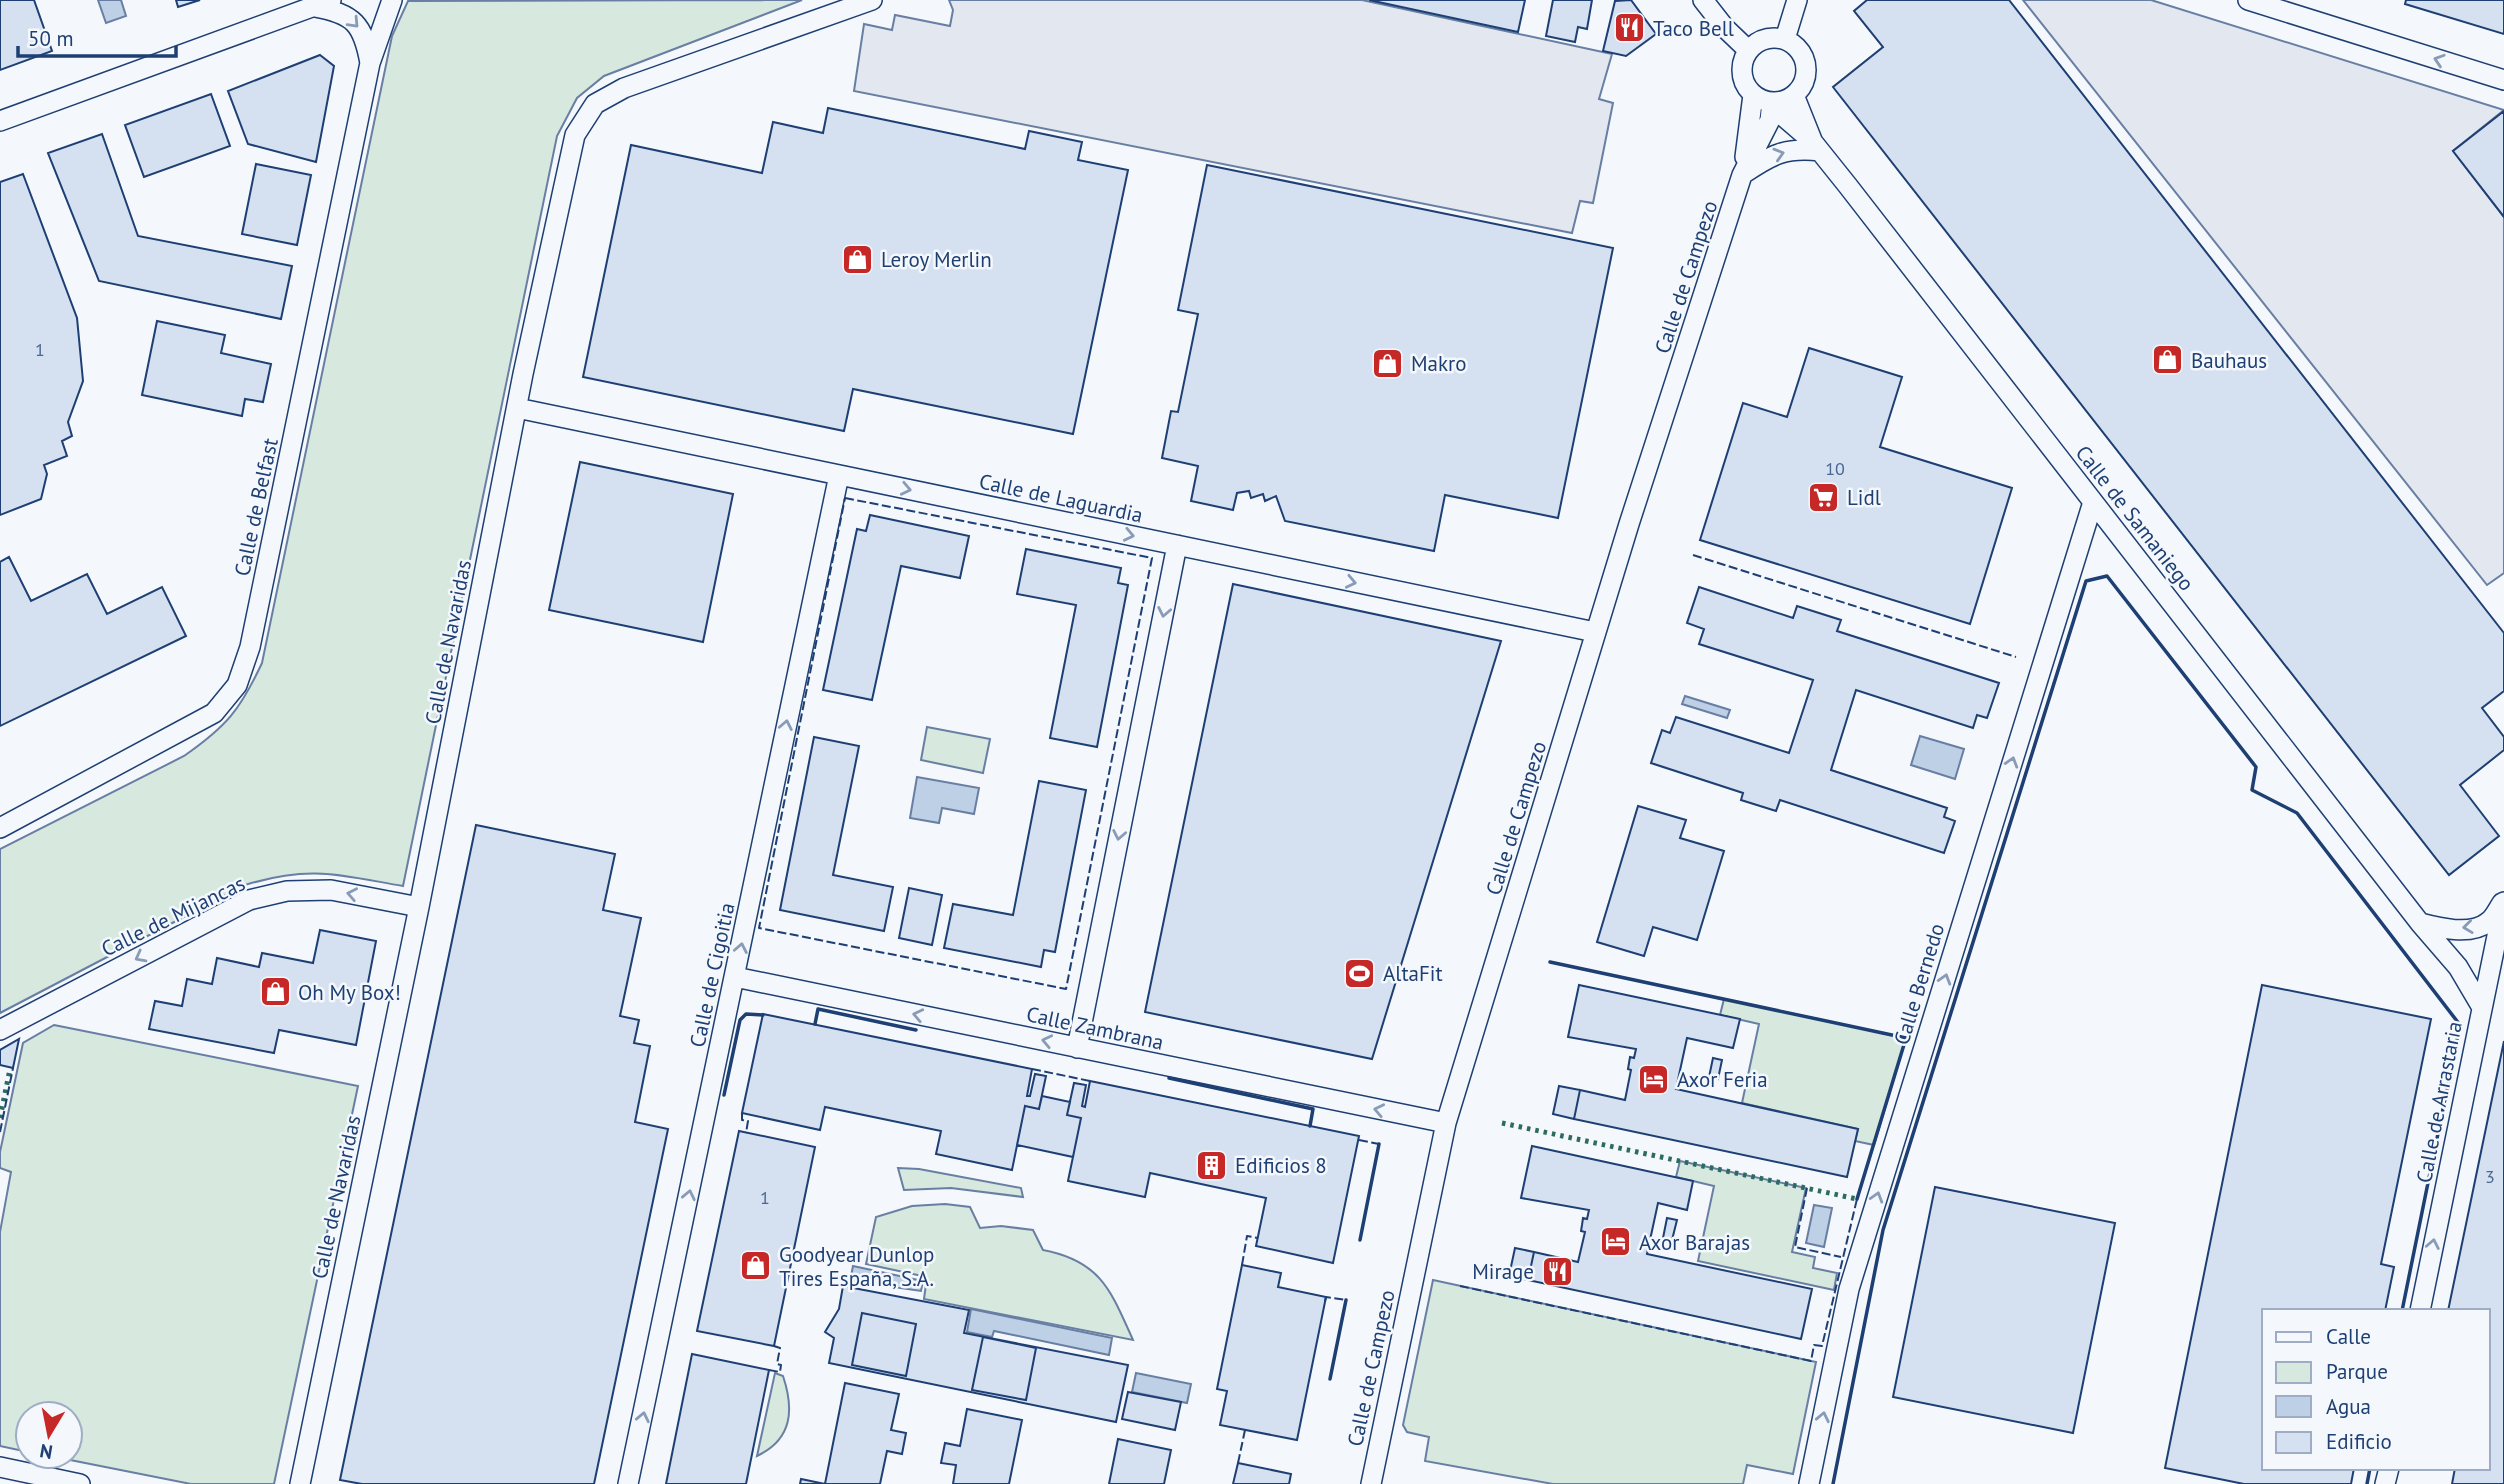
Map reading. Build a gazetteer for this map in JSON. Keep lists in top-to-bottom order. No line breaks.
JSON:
{"streets":{"street":["Calle de Campezo","Calle de Laguardia","Calle de Belfast","Calle de Samaniego","Calle de Navaridas","Calle de Mijancas","Calle de Cigoitia","Calle Bernedo","Calle Zambrana","Calle de Arrastaria"]},"crossings":[["Calle de Campezo","Calle de Laguardia"],["Calle de Campezo","Calle de Samaniego"],["Calle de Campezo","Calle Zambrana"],["Calle de Laguardia","Calle de Navaridas"],["Calle de Laguardia","Calle de Cigoitia"],["Calle de Samaniego","Calle Bernedo"],["Calle de Samaniego","Calle de Arrastaria"],["Calle de Navaridas","Calle de Mijancas"],["Calle de Cigoitia","Calle Zambrana"]],"one_way":["Calle de Laguardia","Calle de Mijancas","Calle de Cigoitia","Calle Bernedo","Calle Zambrana","Calle de Arrastaria"],"places":{"restaurant":["Taco Bell","Mirage"],"shop":["Leroy Merlin","Bauhaus","Makro","Oh My Box!","Goodyear Dunlop Tires España, S.A."],"supermarket":["Lidl"],"sports":["AltaFit"],"hotel":["Axor Feria","Axor Barajas"],"building":["Edificios 8"]},"house_numbers":["1","10","3","1"],"legend":["Calle","Parque","Agua","Edificio"],"scale_bar":"50 m","north":"bottom"}
